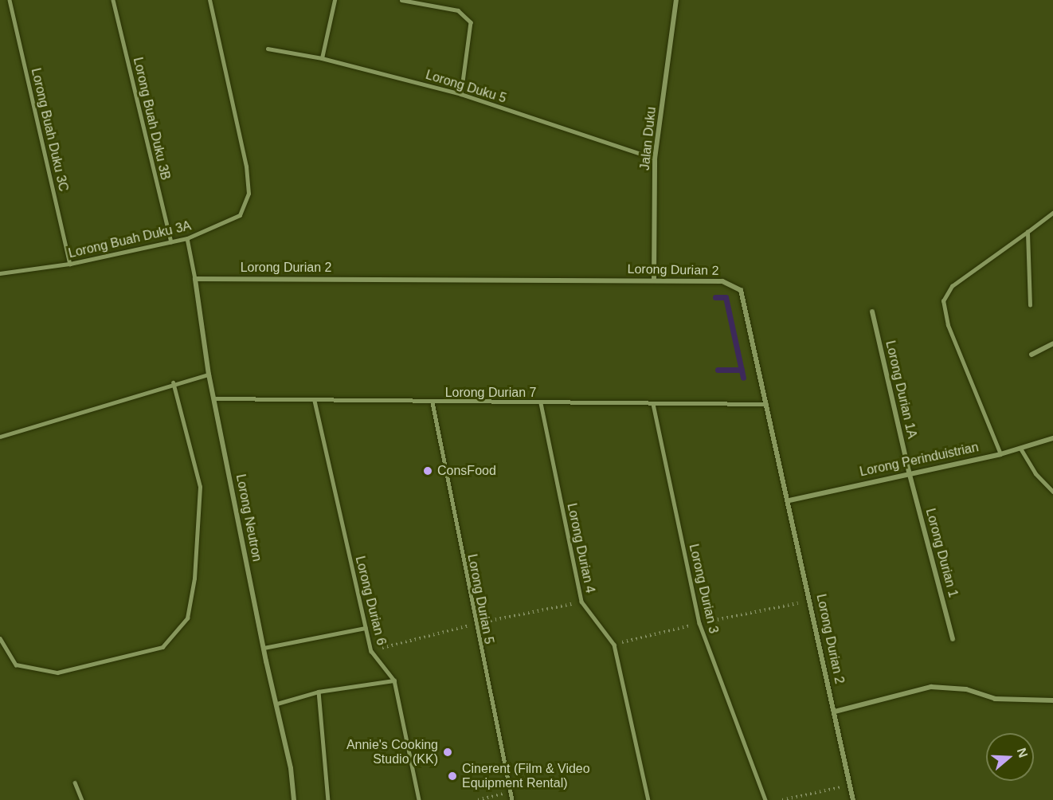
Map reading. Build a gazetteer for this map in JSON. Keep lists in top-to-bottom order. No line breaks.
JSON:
{"streets":{"street":["Jalan Duku","Lorong Durian 2","Lorong Durian 1A","Lorong Perinduistrian","Lorong Neutron","Lorong Durian 1"],"lane":["Lorong Duku 5","Lorong Buah Duku 3B","Lorong Buah Duku 3C","Lorong Buah Duku 3A","Lorong Durian 7","Lorong Durian 4","Lorong Durian 3","Lorong Durian 5","Lorong Durian 6"]},"crossings":[["Lorong Duku 5","Jalan Duku"],["Lorong Buah Duku 3B","Lorong Buah Duku 3A"],["Lorong Buah Duku 3C","Lorong Buah Duku 3A"],["Jalan Duku","Lorong Durian 2"],["Lorong Buah Duku 3A","Lorong Neutron"],["Lorong Durian 2","Lorong Durian 7"],["Lorong Durian 2","Lorong Perinduistrian"],["Lorong Durian 2","Lorong Neutron"],["Lorong Durian 1A","Lorong Perinduistrian"],["Lorong Durian 1A","Lorong Durian 1"],["Lorong Durian 7","Lorong Neutron"],["Lorong Durian 7","Lorong Durian 4"],["Lorong Durian 7","Lorong Durian 3"],["Lorong Durian 7","Lorong Durian 5"],["Lorong Durian 7","Lorong Durian 6"],["Lorong Perinduistrian","Lorong Durian 1"]],"places":["ConsFood","Annie's Cooking Studio (KK)","Cinerent (Film & Video Equipment Rental)"],"north":"right"}
